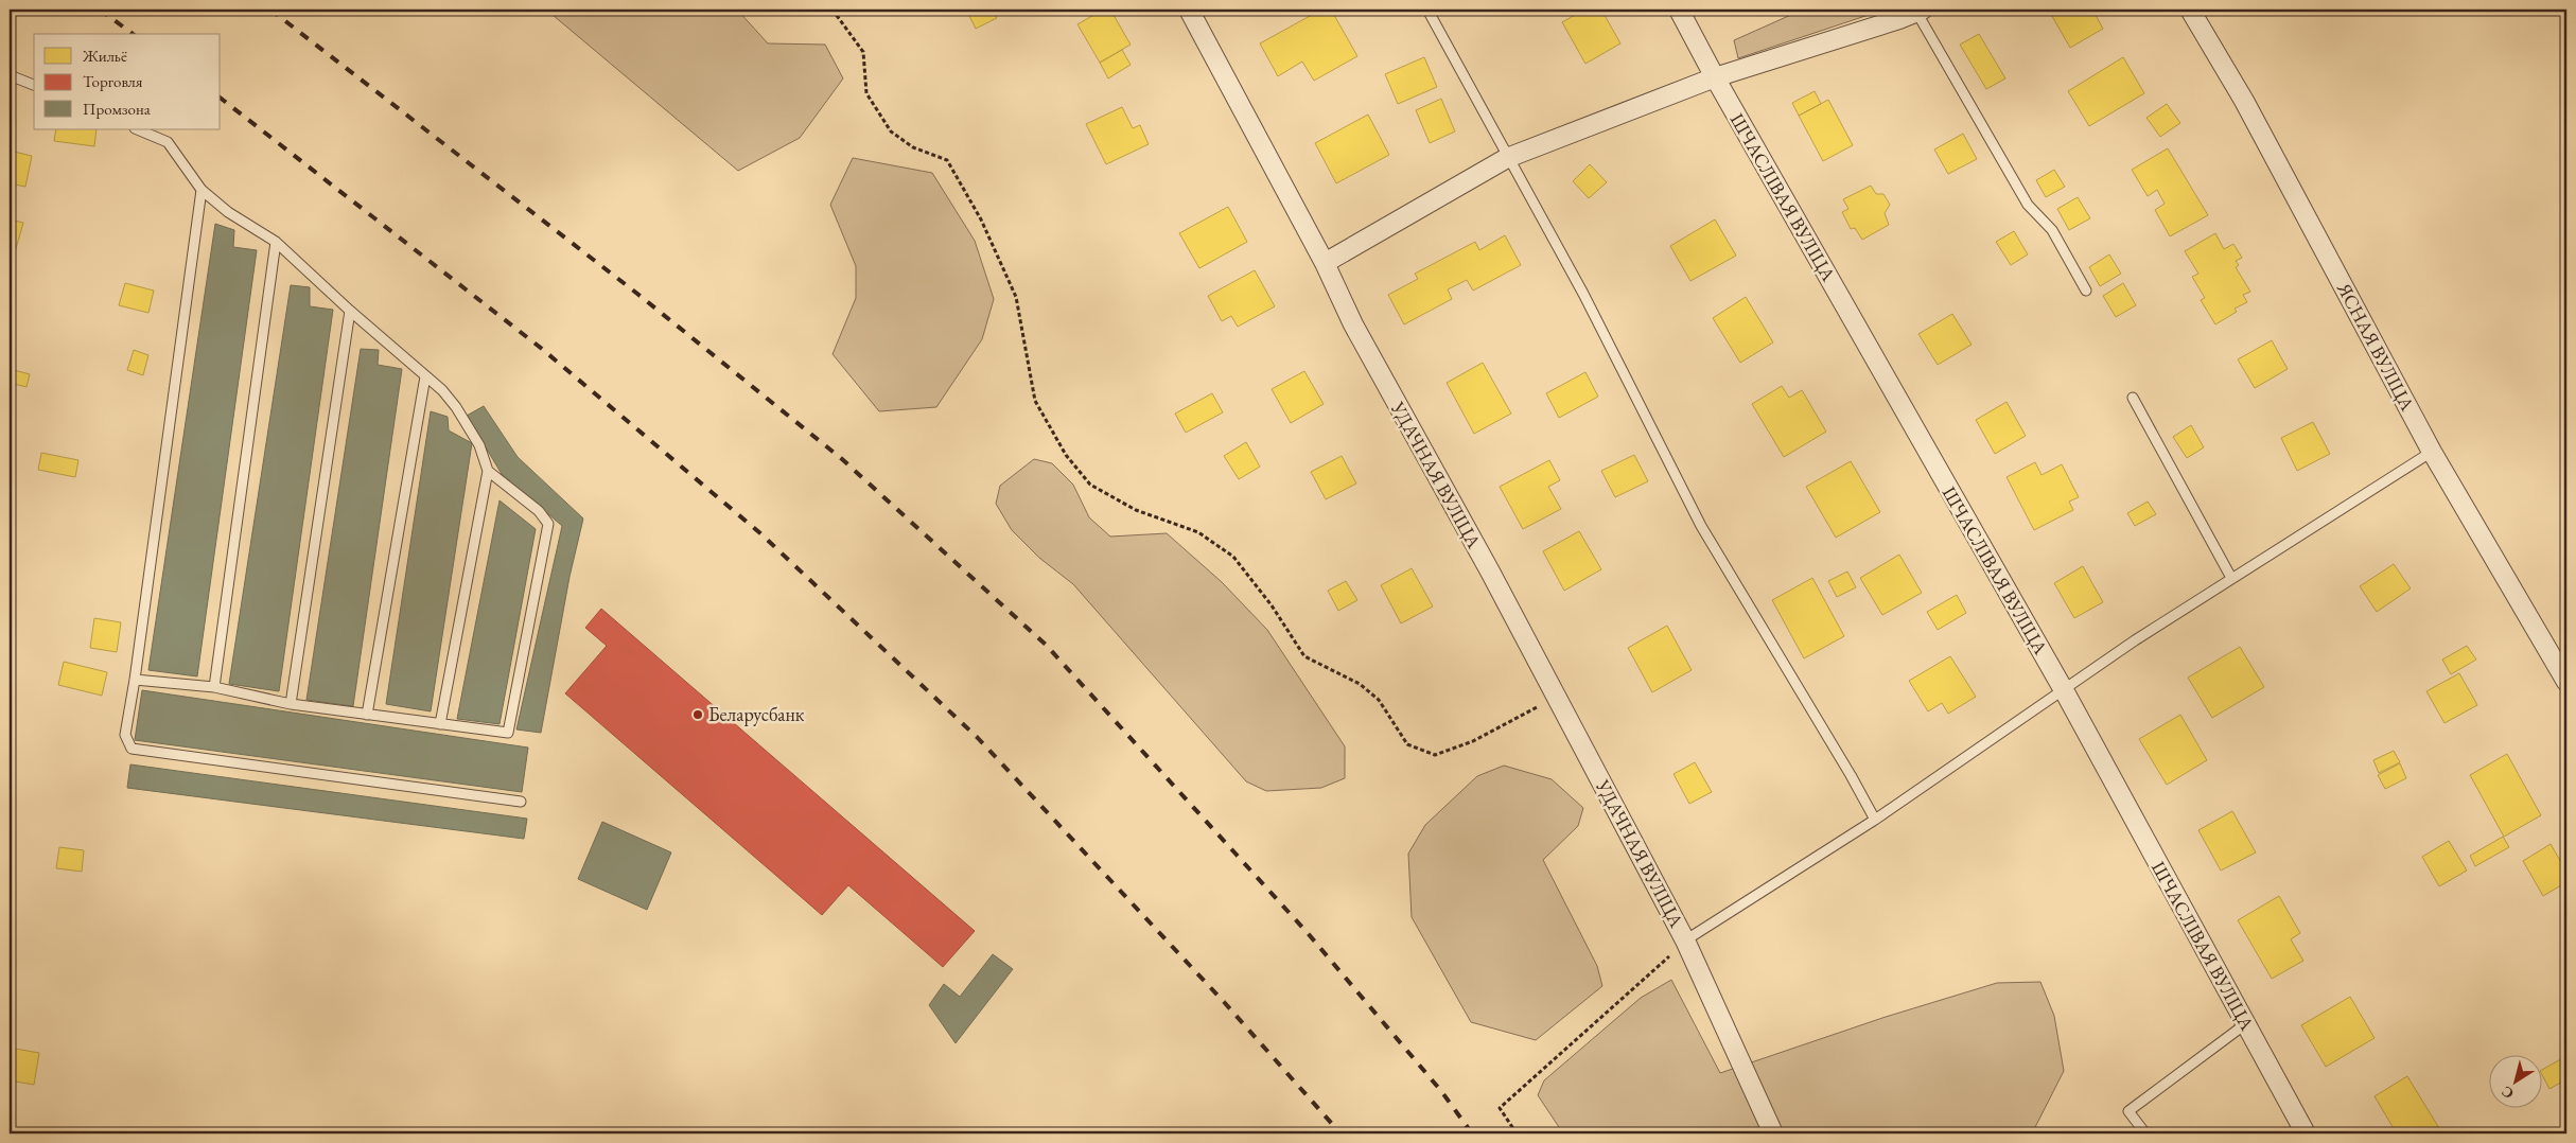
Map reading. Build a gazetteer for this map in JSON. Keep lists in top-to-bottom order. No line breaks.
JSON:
{"streets":{"street":["ШЧАСЛІВАЯ ВУЛІЦА","ЯСНАЯ ВУЛІЦА","УДАЧНАЯ ВУЛІЦА"]},"places":["Беларусбанк"],"legend":["Жильё","Торговля","Промзона"],"north":"bottom left"}
